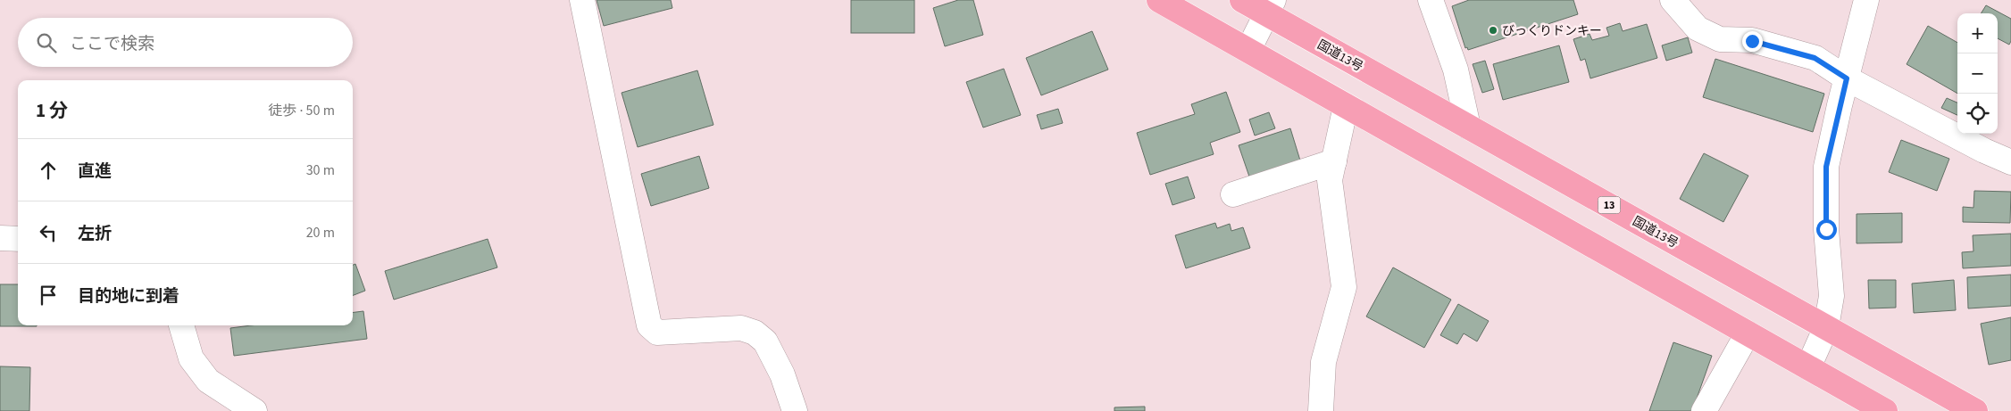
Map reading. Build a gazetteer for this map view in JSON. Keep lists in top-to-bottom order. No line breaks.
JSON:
{"streets":{"highway":["国道13号","13"]},"places":["びっくりドンキー"],"page":{"map_buttons":["+","−"],"search":"ここで検索","heading":["1 分","徒歩 · 50 m"],"list":[["直進","30 m"],["左折","20 m"],"目的地に到着"]}}
